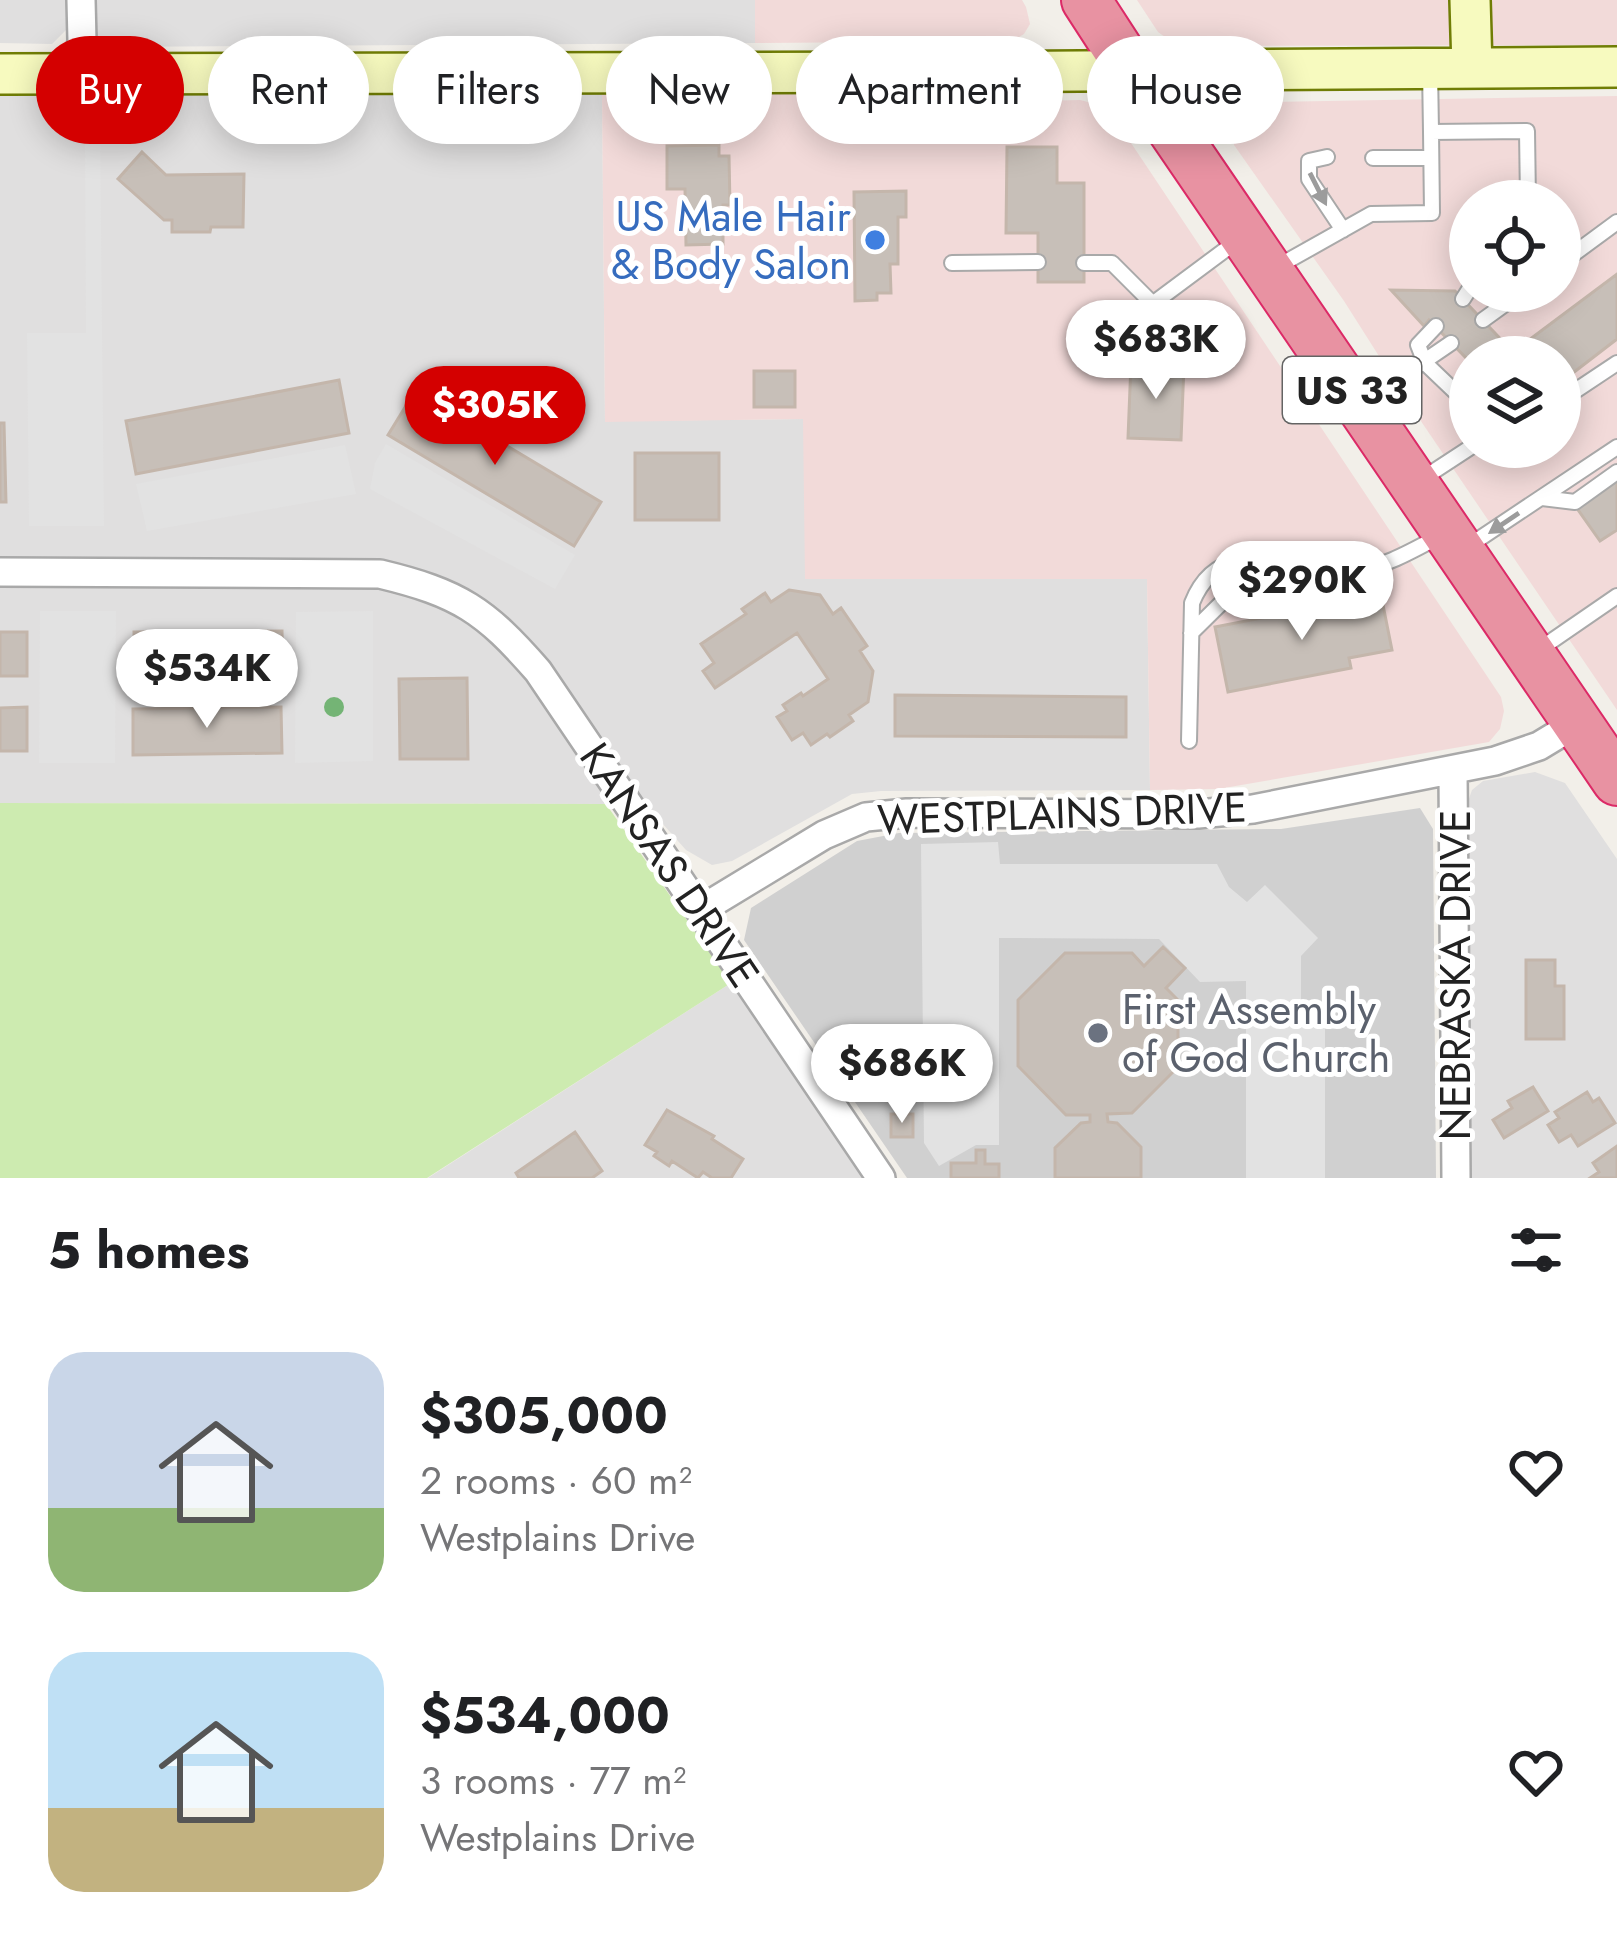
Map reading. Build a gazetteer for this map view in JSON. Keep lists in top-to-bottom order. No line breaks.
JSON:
{"streets":{"highway":["US 33"],"street":["WESTPLAINS DRIVE","KANSAS DRIVE","NEBRASKA DRIVE"]},"crossings":[["US 33","WESTPLAINS DRIVE"],["WESTPLAINS DRIVE","KANSAS DRIVE"],["WESTPLAINS DRIVE","NEBRASKA DRIVE"]],"places":["US Male Hair & Body Salon","First Assembly of God Church"],"page":{"chip":["Buy","Rent","Filters","New","Apartment","House"],"price":["$683K","$305K","$290K","$534K","$686K"],"heading":"5 homes","list":[{"name":"$305,000","note":"2 rooms · 60 m² · Westplains Drive"},{"name":"$534,000","note":"3 rooms · 77 m² · Westplains Drive"}]}}
